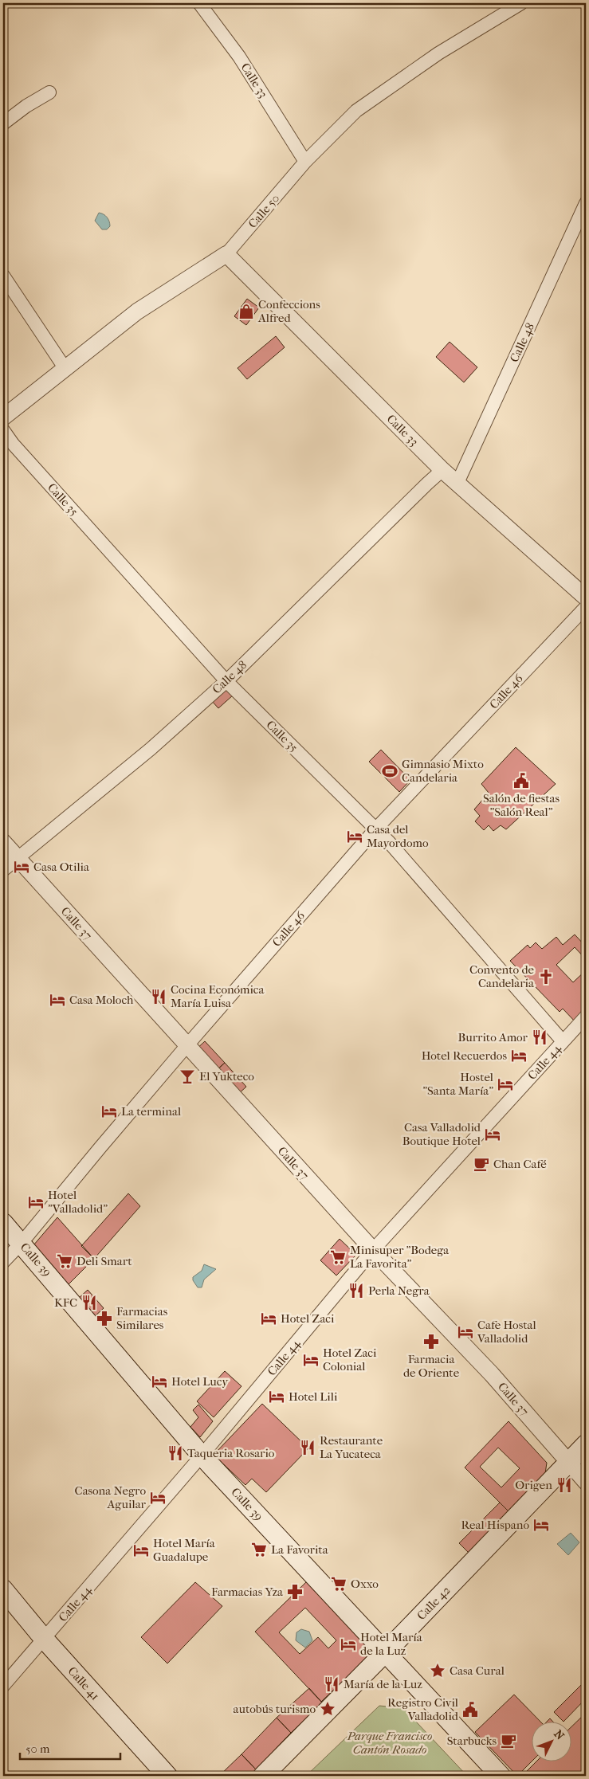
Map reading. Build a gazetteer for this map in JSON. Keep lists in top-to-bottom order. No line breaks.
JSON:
{"streets":{"main road":["Calle 39","Calle 42","Calle 41"],"street":["Calle 33","Calle 50","Calle 48","Calle 35","Calle 46","Calle 37","Calle 44"]},"crossings":[["Calle 33","Calle 50"],["Calle 33","Calle 48"],["Calle 48","Calle 35"],["Calle 48","Calle 37"],["Calle 35","Calle 46"],["Calle 35","Calle 44"],["Calle 46","Calle 37"],["Calle 46","Calle 39"],["Calle 37","Calle 44"],["Calle 37","Calle 42"],["Calle 44","Calle 39"],["Calle 44","Calle 41"],["Calle 39","Calle 42"]],"parks":["Parque Francisco Cantón Rosado"],"places":{"shop":["Confeccions Alfred"],"sports":["Gimnasio Mixto Candelaria"],"public building":["Salón de fiestas \"Salón Real\"","Registro Civil Valladolid"],"hotel":["Casa del Mayordomo","Casa Otilia","Casa Moloch","Hotel Recuerdos","Hostel \"Santa María\"","La terminal","Casa Valladolid Boutique Hotel","Hotel \"Valladolid\"","Hotel Zaci","Cafe Hostal Valladolid","Hotel Zaci Colonial","Hotel Lucy","Hotel Lili","Casona Negro Aguilar","Real Hispano","Hotel María Guadalupe","Hotel María de la Luz"],"church":["Convento de Candelaria"],"restaurant":["Cocina Económica María Luisa","Burrito Amor","Perla Negra","KFC","Restaurante La Yucateca","Taqueria Rosario","Origen","María de la Luz"],"bar":["El Yukteco"],"cafe":["Chan Café","Starbucks"],"supermarket":["Minisuper \"Bodega La Favorita\"","Deli Smart","La Favorita","Oxxo"],"pharmacy":["Farmacias Similares","Farmacia de Oriente","Farmacias Yza"],"place":["Casa Cural","autobús turismo"]},"scale_bar":"50 m","north":"top right"}
